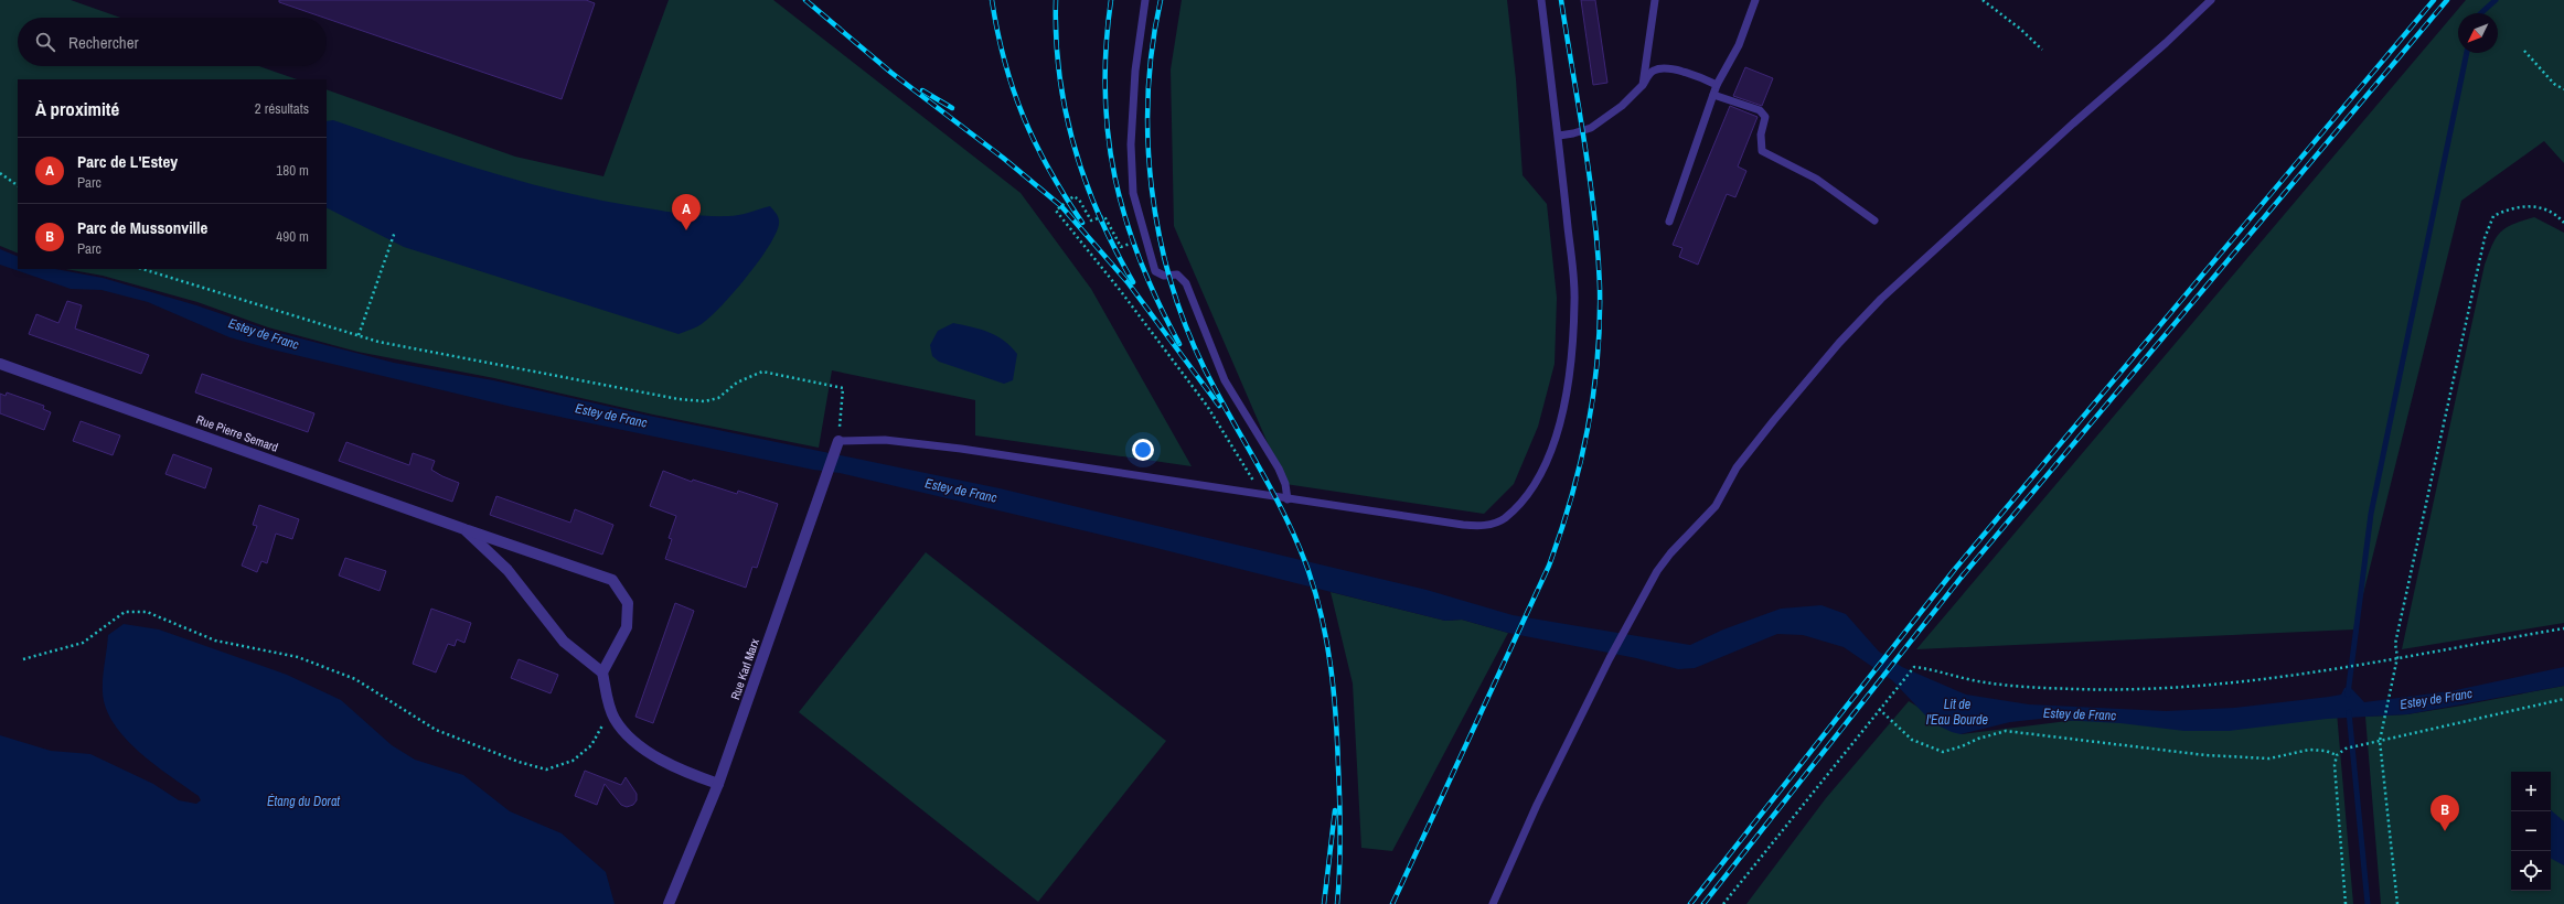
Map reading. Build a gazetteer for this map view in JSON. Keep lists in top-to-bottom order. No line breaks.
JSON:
{"streets":{"street":["Rue Pierre Semard","Rue Karl Marx"]},"water":["Estey de Franc","Lit de l'Eau Bourde","Étang du Dorat"],"north":"bottom left","page":{"search":"Rechercher","heading":["À proximité","2 résultats"],"list":[{"mark":"A","name":"Parc de L'Estey","note":"Parc","value":"180 m"},{"mark":"B","name":"Parc de Mussonville","note":"Parc","value":"490 m"}],"pins":["A","B"],"map_buttons":["+","−"]}}
